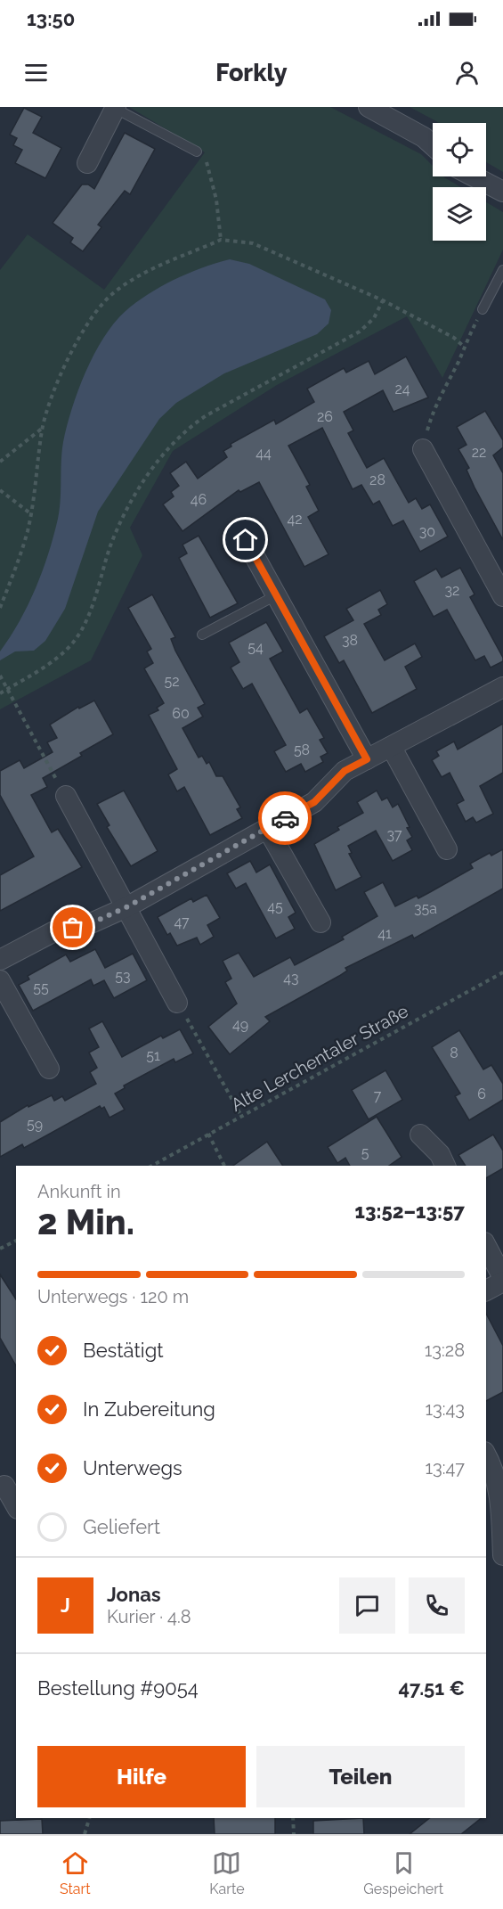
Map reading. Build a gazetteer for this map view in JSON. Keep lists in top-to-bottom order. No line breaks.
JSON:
{"streets":{"path":["Alte Lerchentaler Straße"]},"house_numbers":["24","26","22","44","28","46","42","30","32","38","54","52","60","58","37","45","35a","47","41","53","43","55","49","8","51","6","7","59","5"],"page":{"status":"13:50","header":"Forkly","heading":["2 Min.","Ankunft in","13:52–13:57"],"panel":["Jonas","Kurier · 4.8","Bestellung #9054","47.51 €"],"bar":"Unterwegs · 120 m","list":[["Bestätigt","13:28"],["In Zubereitung","13:43"],["Unterwegs","13:47"],"Geliefert"],"round":"J","buttons":["Hilfe","Teilen"],"tabs":["Start","Karte","Gespeichert"]}}
